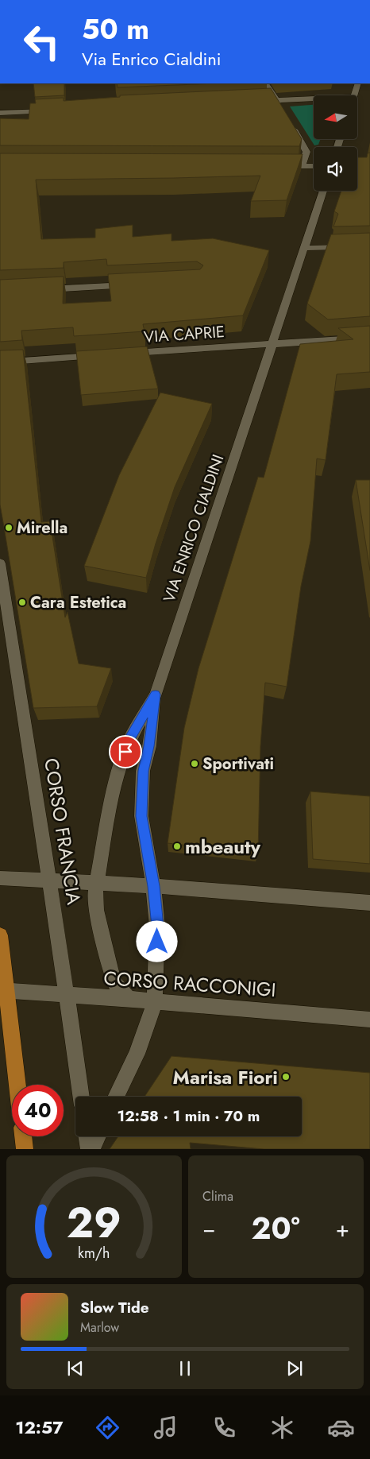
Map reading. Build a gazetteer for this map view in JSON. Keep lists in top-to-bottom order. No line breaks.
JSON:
{"streets":{"street":["VIA CAPRIE","VIA ENRICO CIALDINI","CORSO FRANCIA","CORSO RACCONIGI"]},"crossings":[["VIA CAPRIE","VIA ENRICO CIALDINI"],["VIA ENRICO CIALDINI","CORSO RACCONIGI"],["CORSO FRANCIA","CORSO RACCONIGI"]],"places":["Mirella","Cara Estetica","Sportivati","mbeauty","Marisa Fiori"],"north":"left","page":{"turn":["50 m","Via Enrico Cialdini"],"limit":"40","trip":"12:58 · 1 min · 70 m","tile":"Clima","heat":["−","20°","+"],"song":["Slow Tide","Marlow"],"tabs":"12:57","gauge":["29","km/h"]}}
